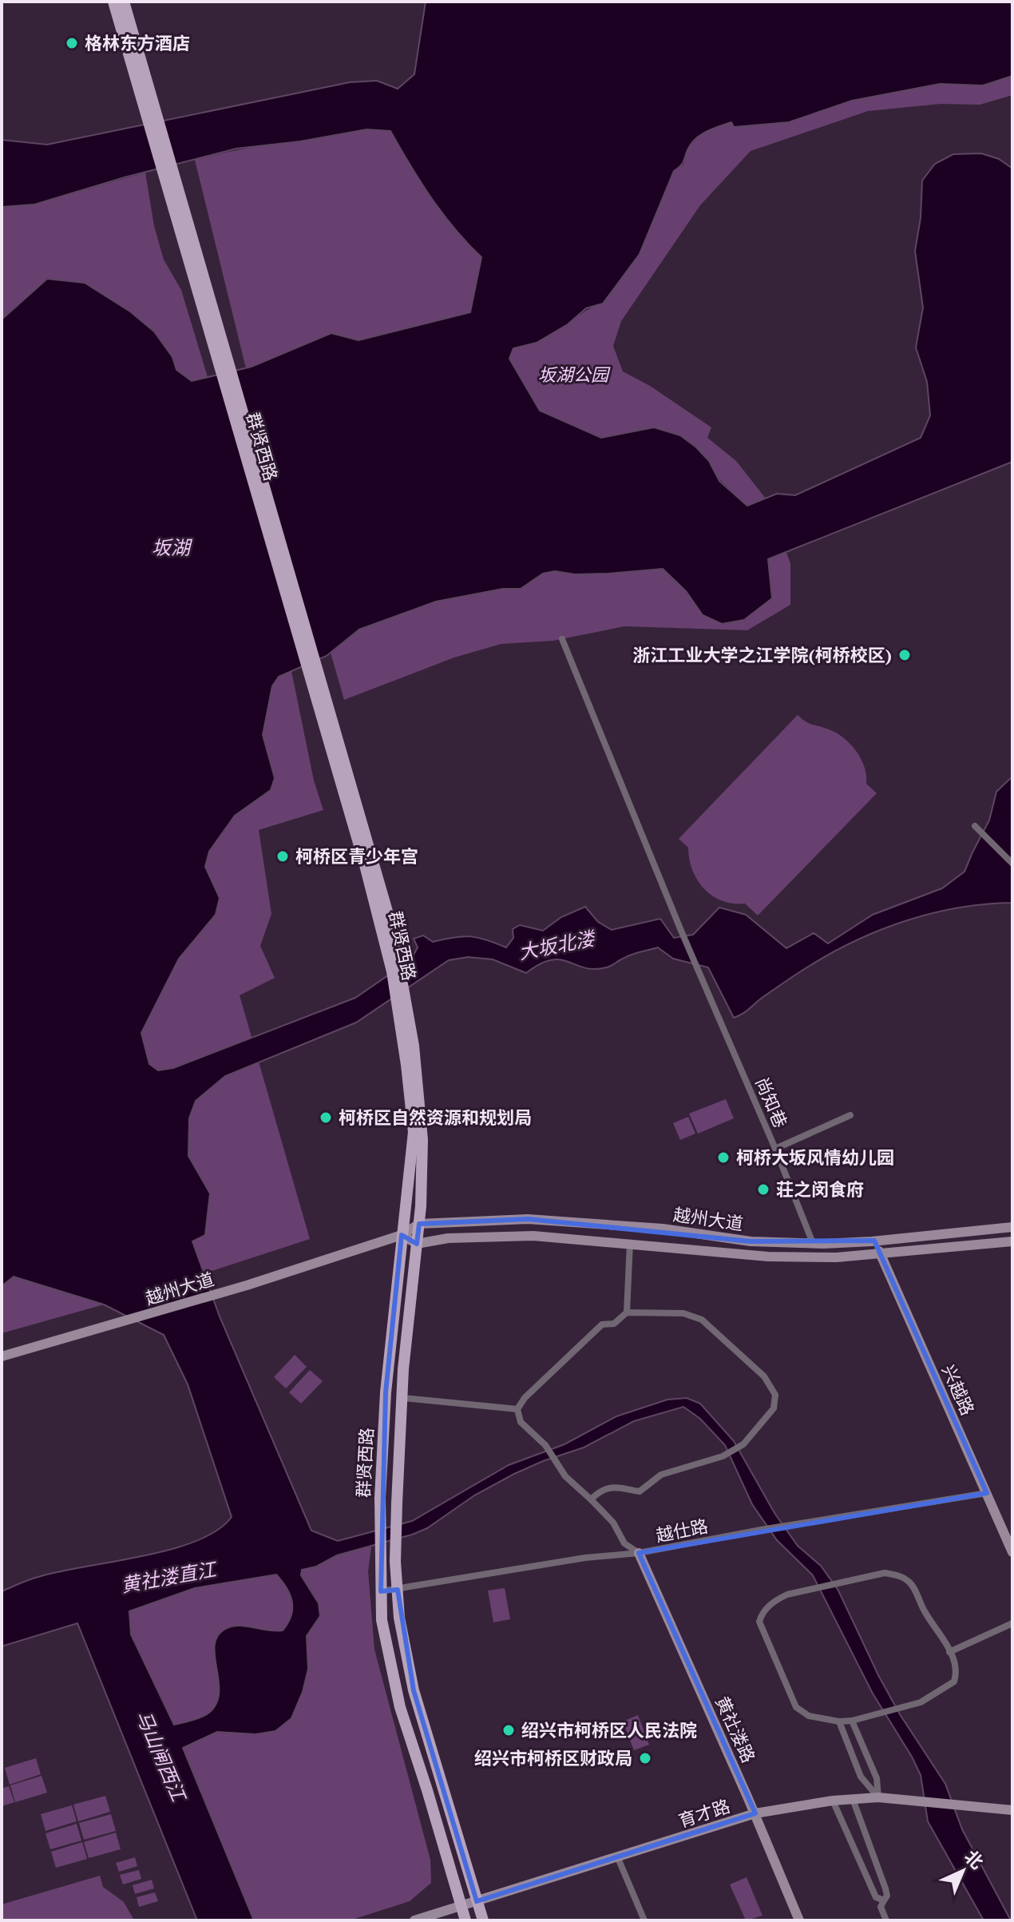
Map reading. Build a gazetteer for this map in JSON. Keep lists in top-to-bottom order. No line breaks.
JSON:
{"streets":{"main road":["群贤西路"],"street":["尚知巷","越州大道","兴越路","越仕路","黄社溇路","育才路"]},"crossings":[["群贤西路","越州大道"],["群贤西路","越仕路"],["群贤西路","育才路"],["尚知巷","越州大道"],["越州大道","兴越路"],["兴越路","越仕路"],["越仕路","黄社溇路"],["黄社溇路","育才路"]],"water":["坂湖","大坂北溇","黄社溇直江","马山闸西江"],"parks":["坂湖公园"],"places":["格林东方酒店","浙江工业大学之江学院(柯桥校区)","柯桥区青少年宫","柯桥区自然资源和规划局","柯桥大坂风情幼儿园","荘之闵食府","绍兴市柯桥区人民法院","绍兴市柯桥区财政局"],"north":"top right"}
